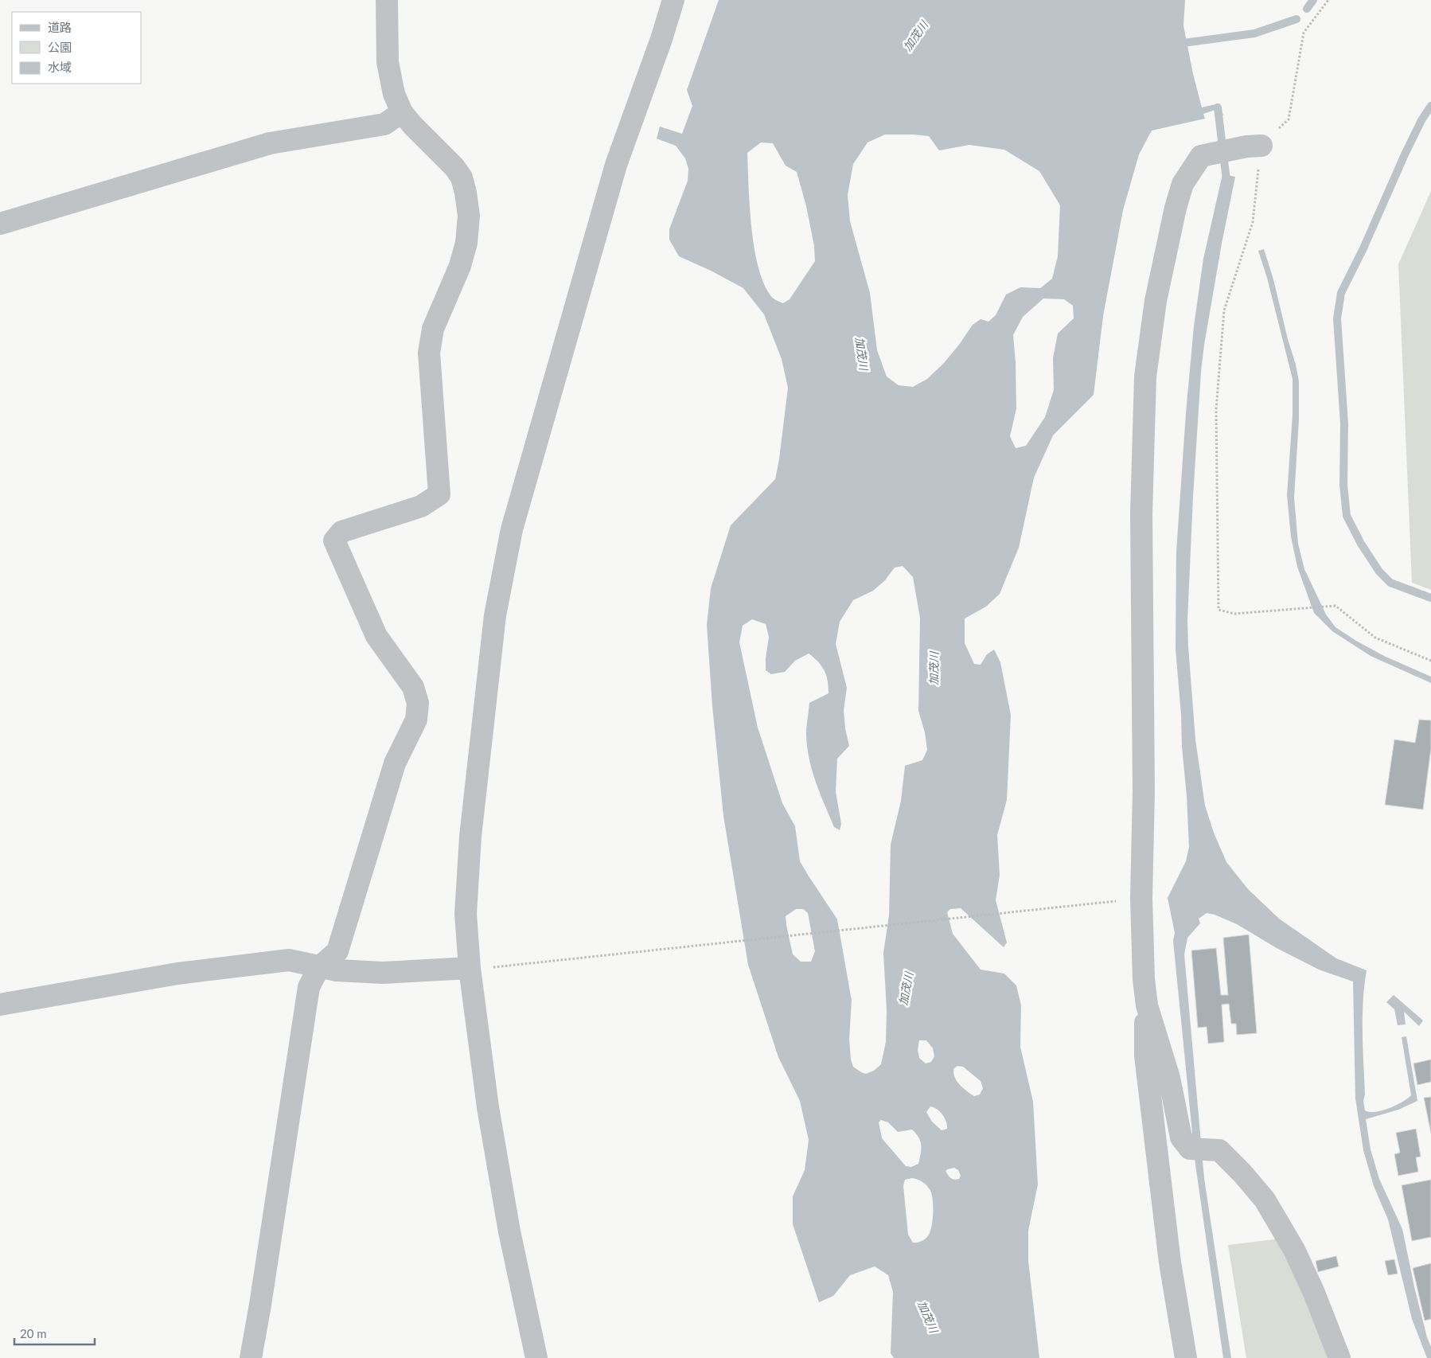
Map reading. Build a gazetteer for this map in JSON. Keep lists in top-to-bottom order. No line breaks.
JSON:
{"water":["加茂川"],"legend":["道路","公園","水域"],"scale_bar":"20 m"}
